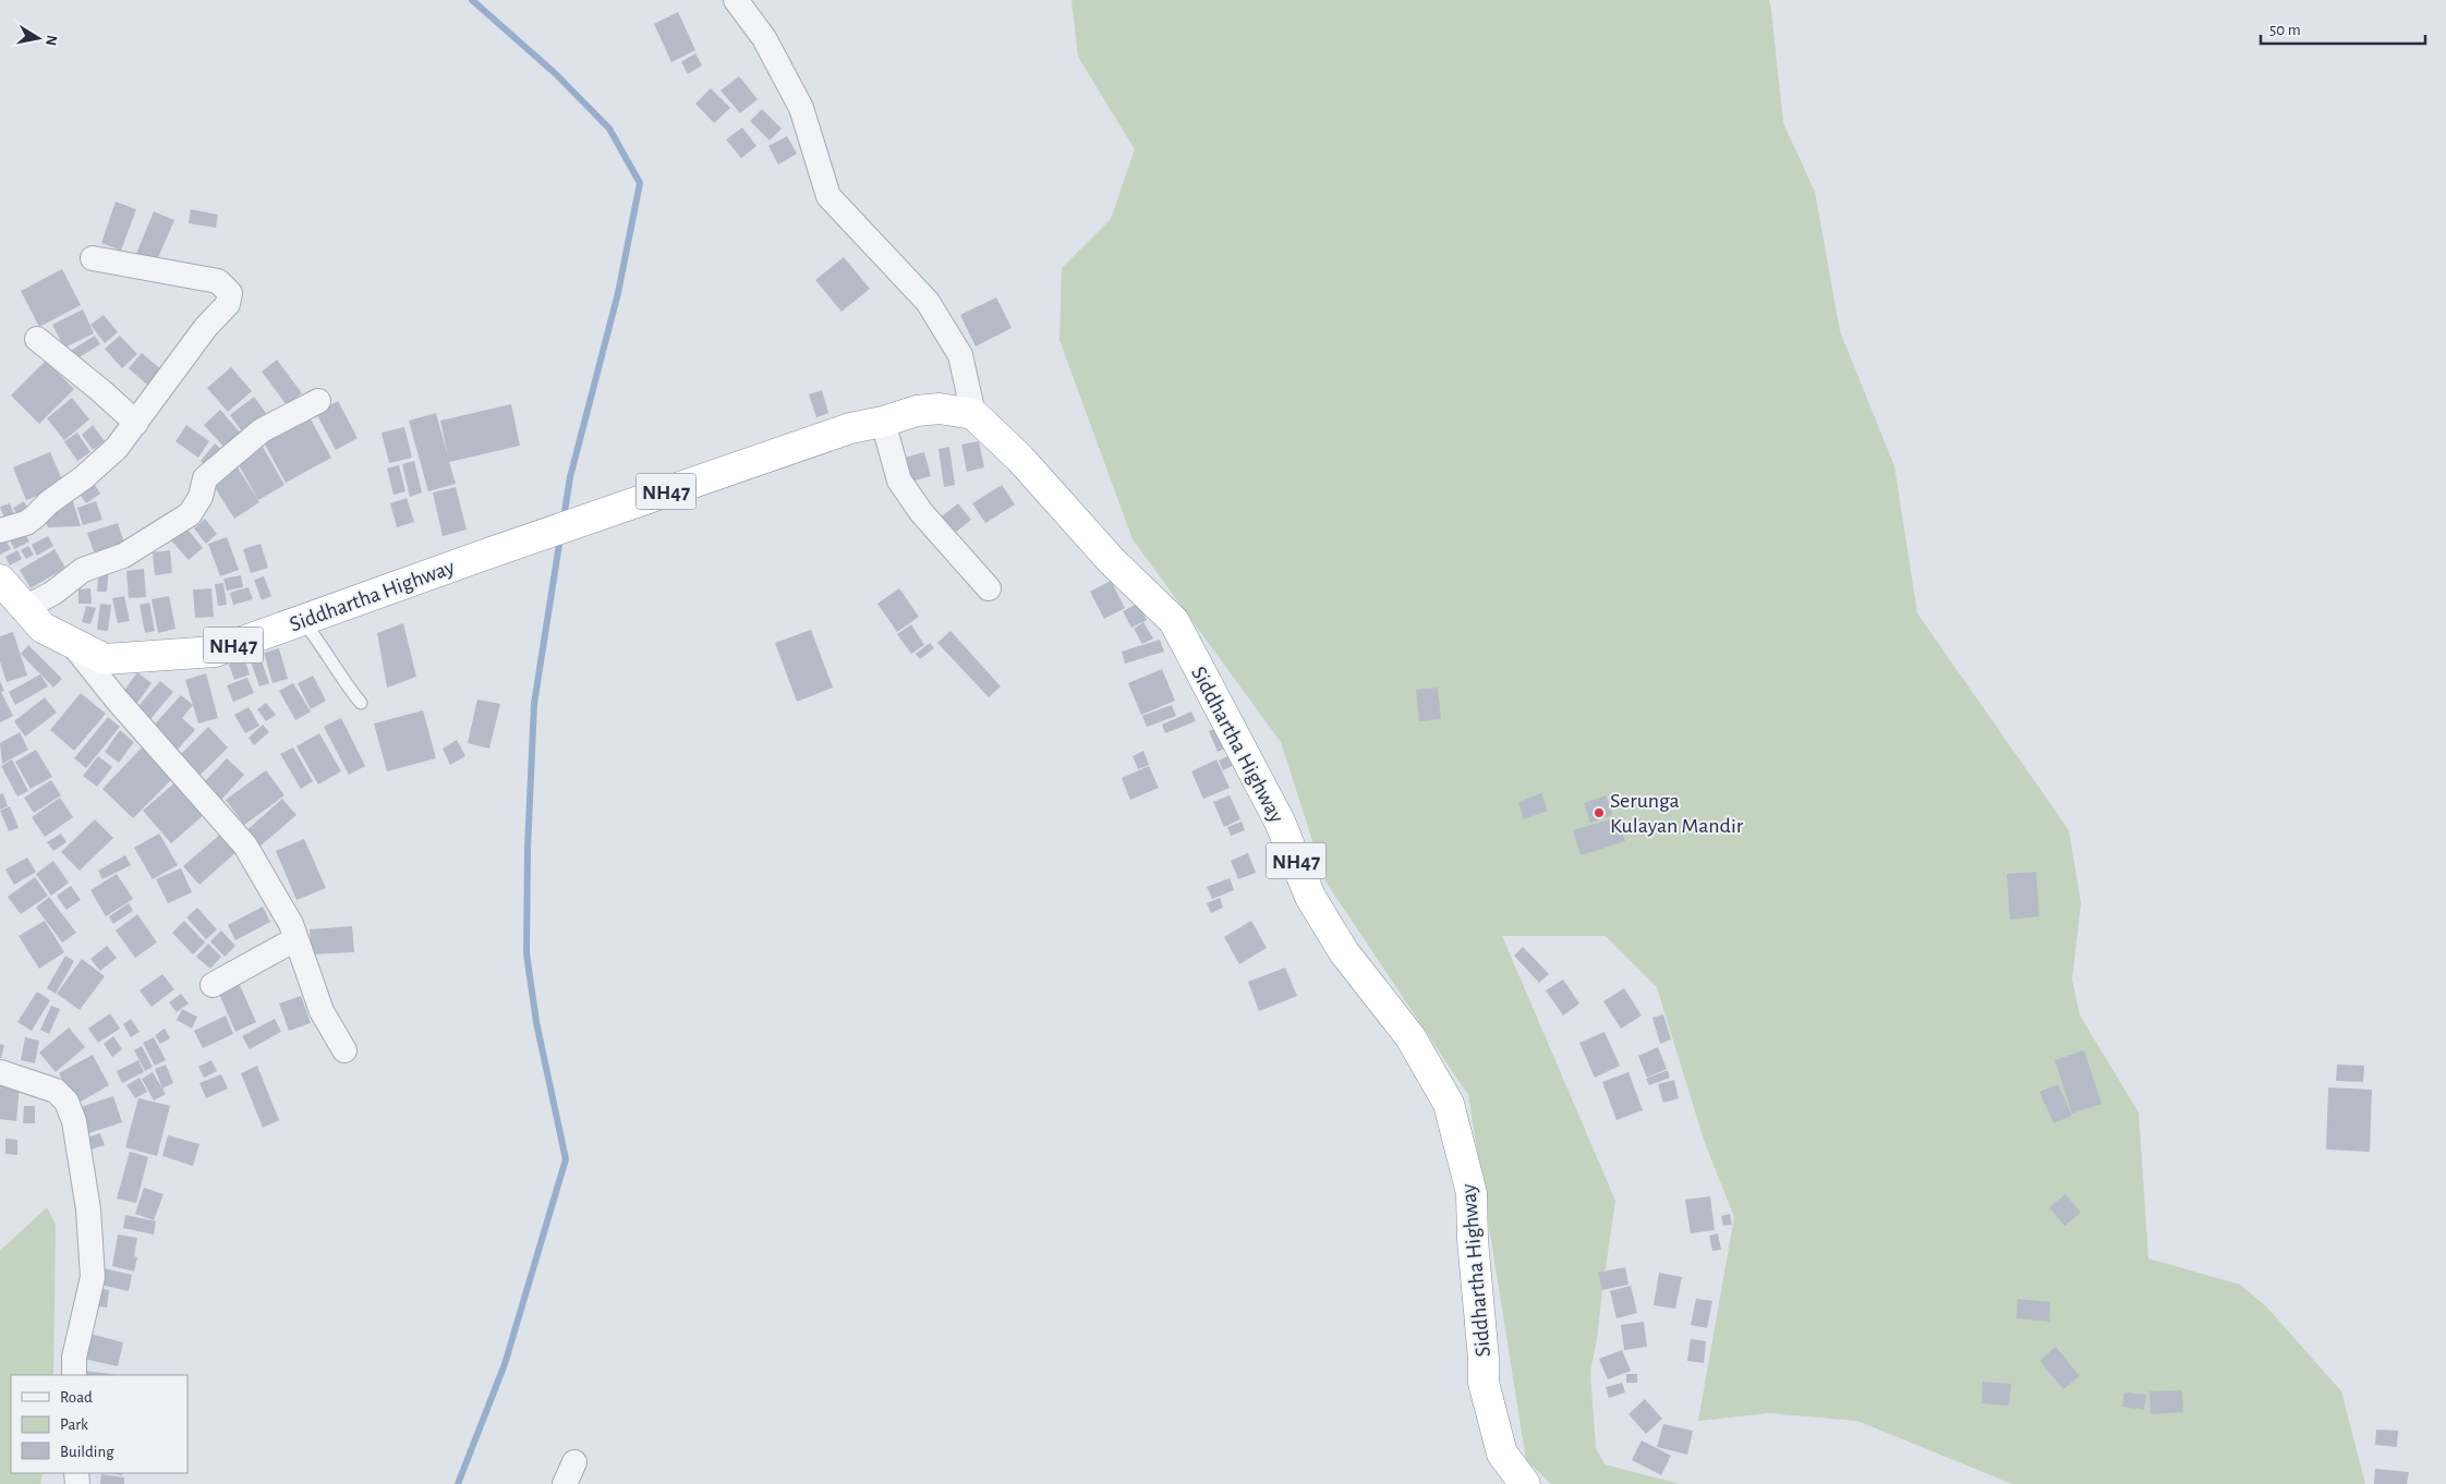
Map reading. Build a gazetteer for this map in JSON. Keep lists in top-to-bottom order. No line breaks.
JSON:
{"streets":{"highway":["NH47","Siddhartha Highway"]},"crossings":[["NH47","Siddhartha Highway"]],"places":["Serunga Kulayan Mandir"],"legend":["Road","Park","Building"],"scale_bar":"50 m","north":"right"}
